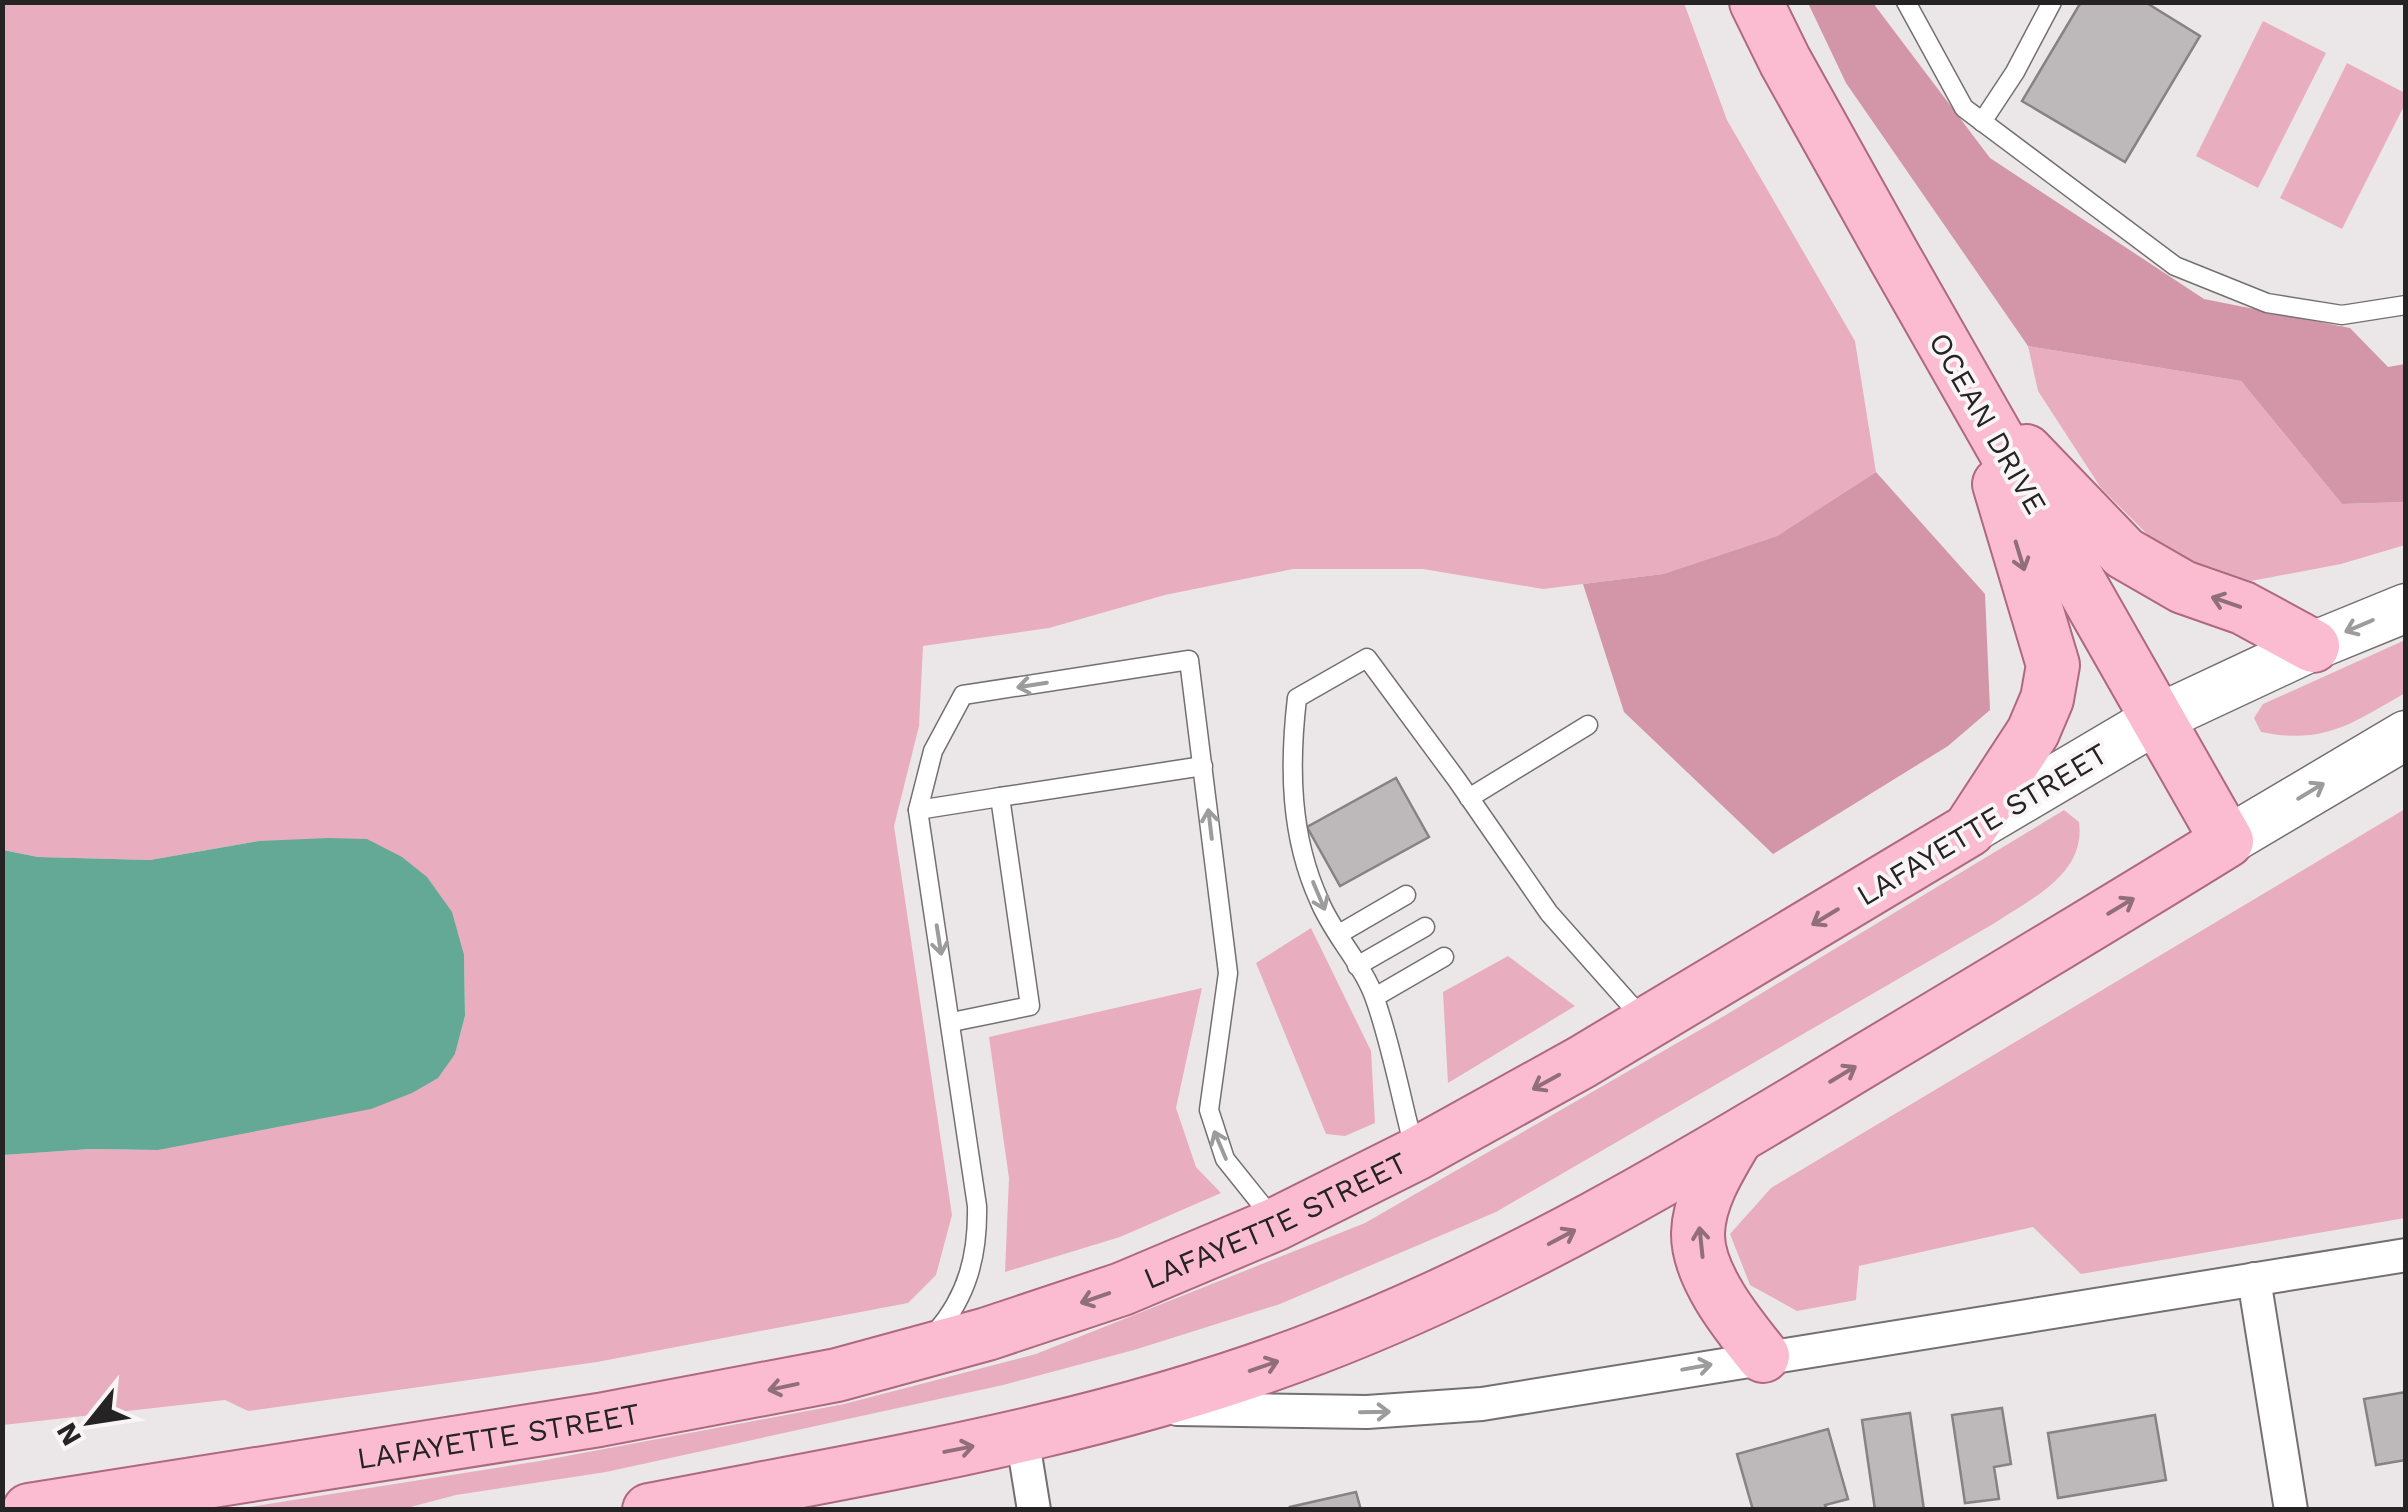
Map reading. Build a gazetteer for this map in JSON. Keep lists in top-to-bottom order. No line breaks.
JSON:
{"streets":{"main road":["OCEAN DRIVE","LAFAYETTE STREET"]},"crossings":[["OCEAN DRIVE","LAFAYETTE STREET"]],"north":"bottom left"}
